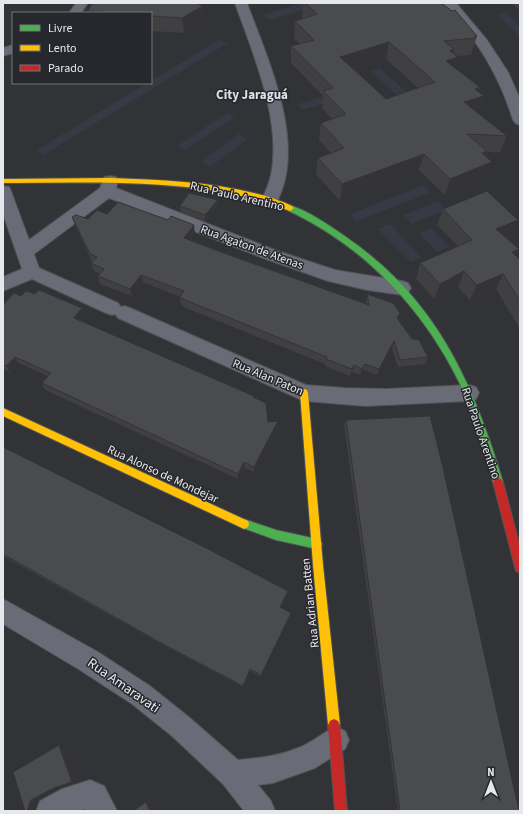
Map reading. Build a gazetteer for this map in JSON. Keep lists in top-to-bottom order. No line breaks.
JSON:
{"streets":{"street":["Rua Paulo Arentino","Rua Agaton de Atenas","Rua Alan Paton","Rua Alonso de Mondejar","Rua Adrian Batten","Rua Amaravati"]},"crossings":[["Rua Paulo Arentino","Rua Agaton de Atenas"],["Rua Paulo Arentino","Rua Alan Paton"],["Rua Alan Paton","Rua Adrian Batten"],["Rua Alonso de Mondejar","Rua Adrian Batten"]],"districts":["City Jaraguá"],"legend":["Livre","Lento","Parado"],"north":"top"}
